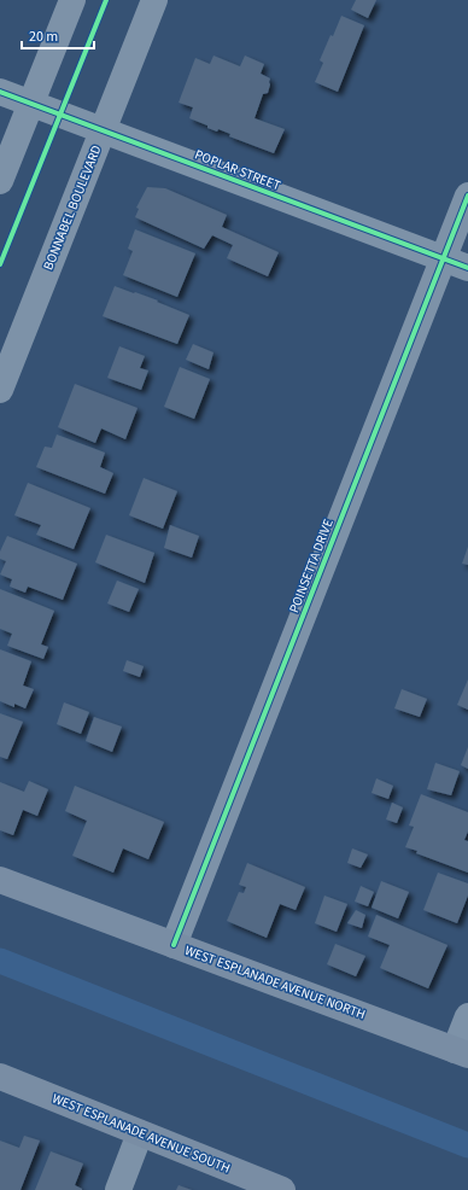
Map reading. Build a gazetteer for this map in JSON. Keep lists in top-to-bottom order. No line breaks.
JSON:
{"streets":{"main road":["WEST ESPLANADE AVENUE NORTH","WEST ESPLANADE AVENUE SOUTH"],"street":["POPLAR STREET","BONNABEL BOULEVARD","POINSETTA DRIVE"]},"crossings":[["POPLAR STREET","BONNABEL BOULEVARD"],["POPLAR STREET","POINSETTA DRIVE"],["POINSETTA DRIVE","WEST ESPLANADE AVENUE NORTH"]],"scale_bar":"20 m"}
